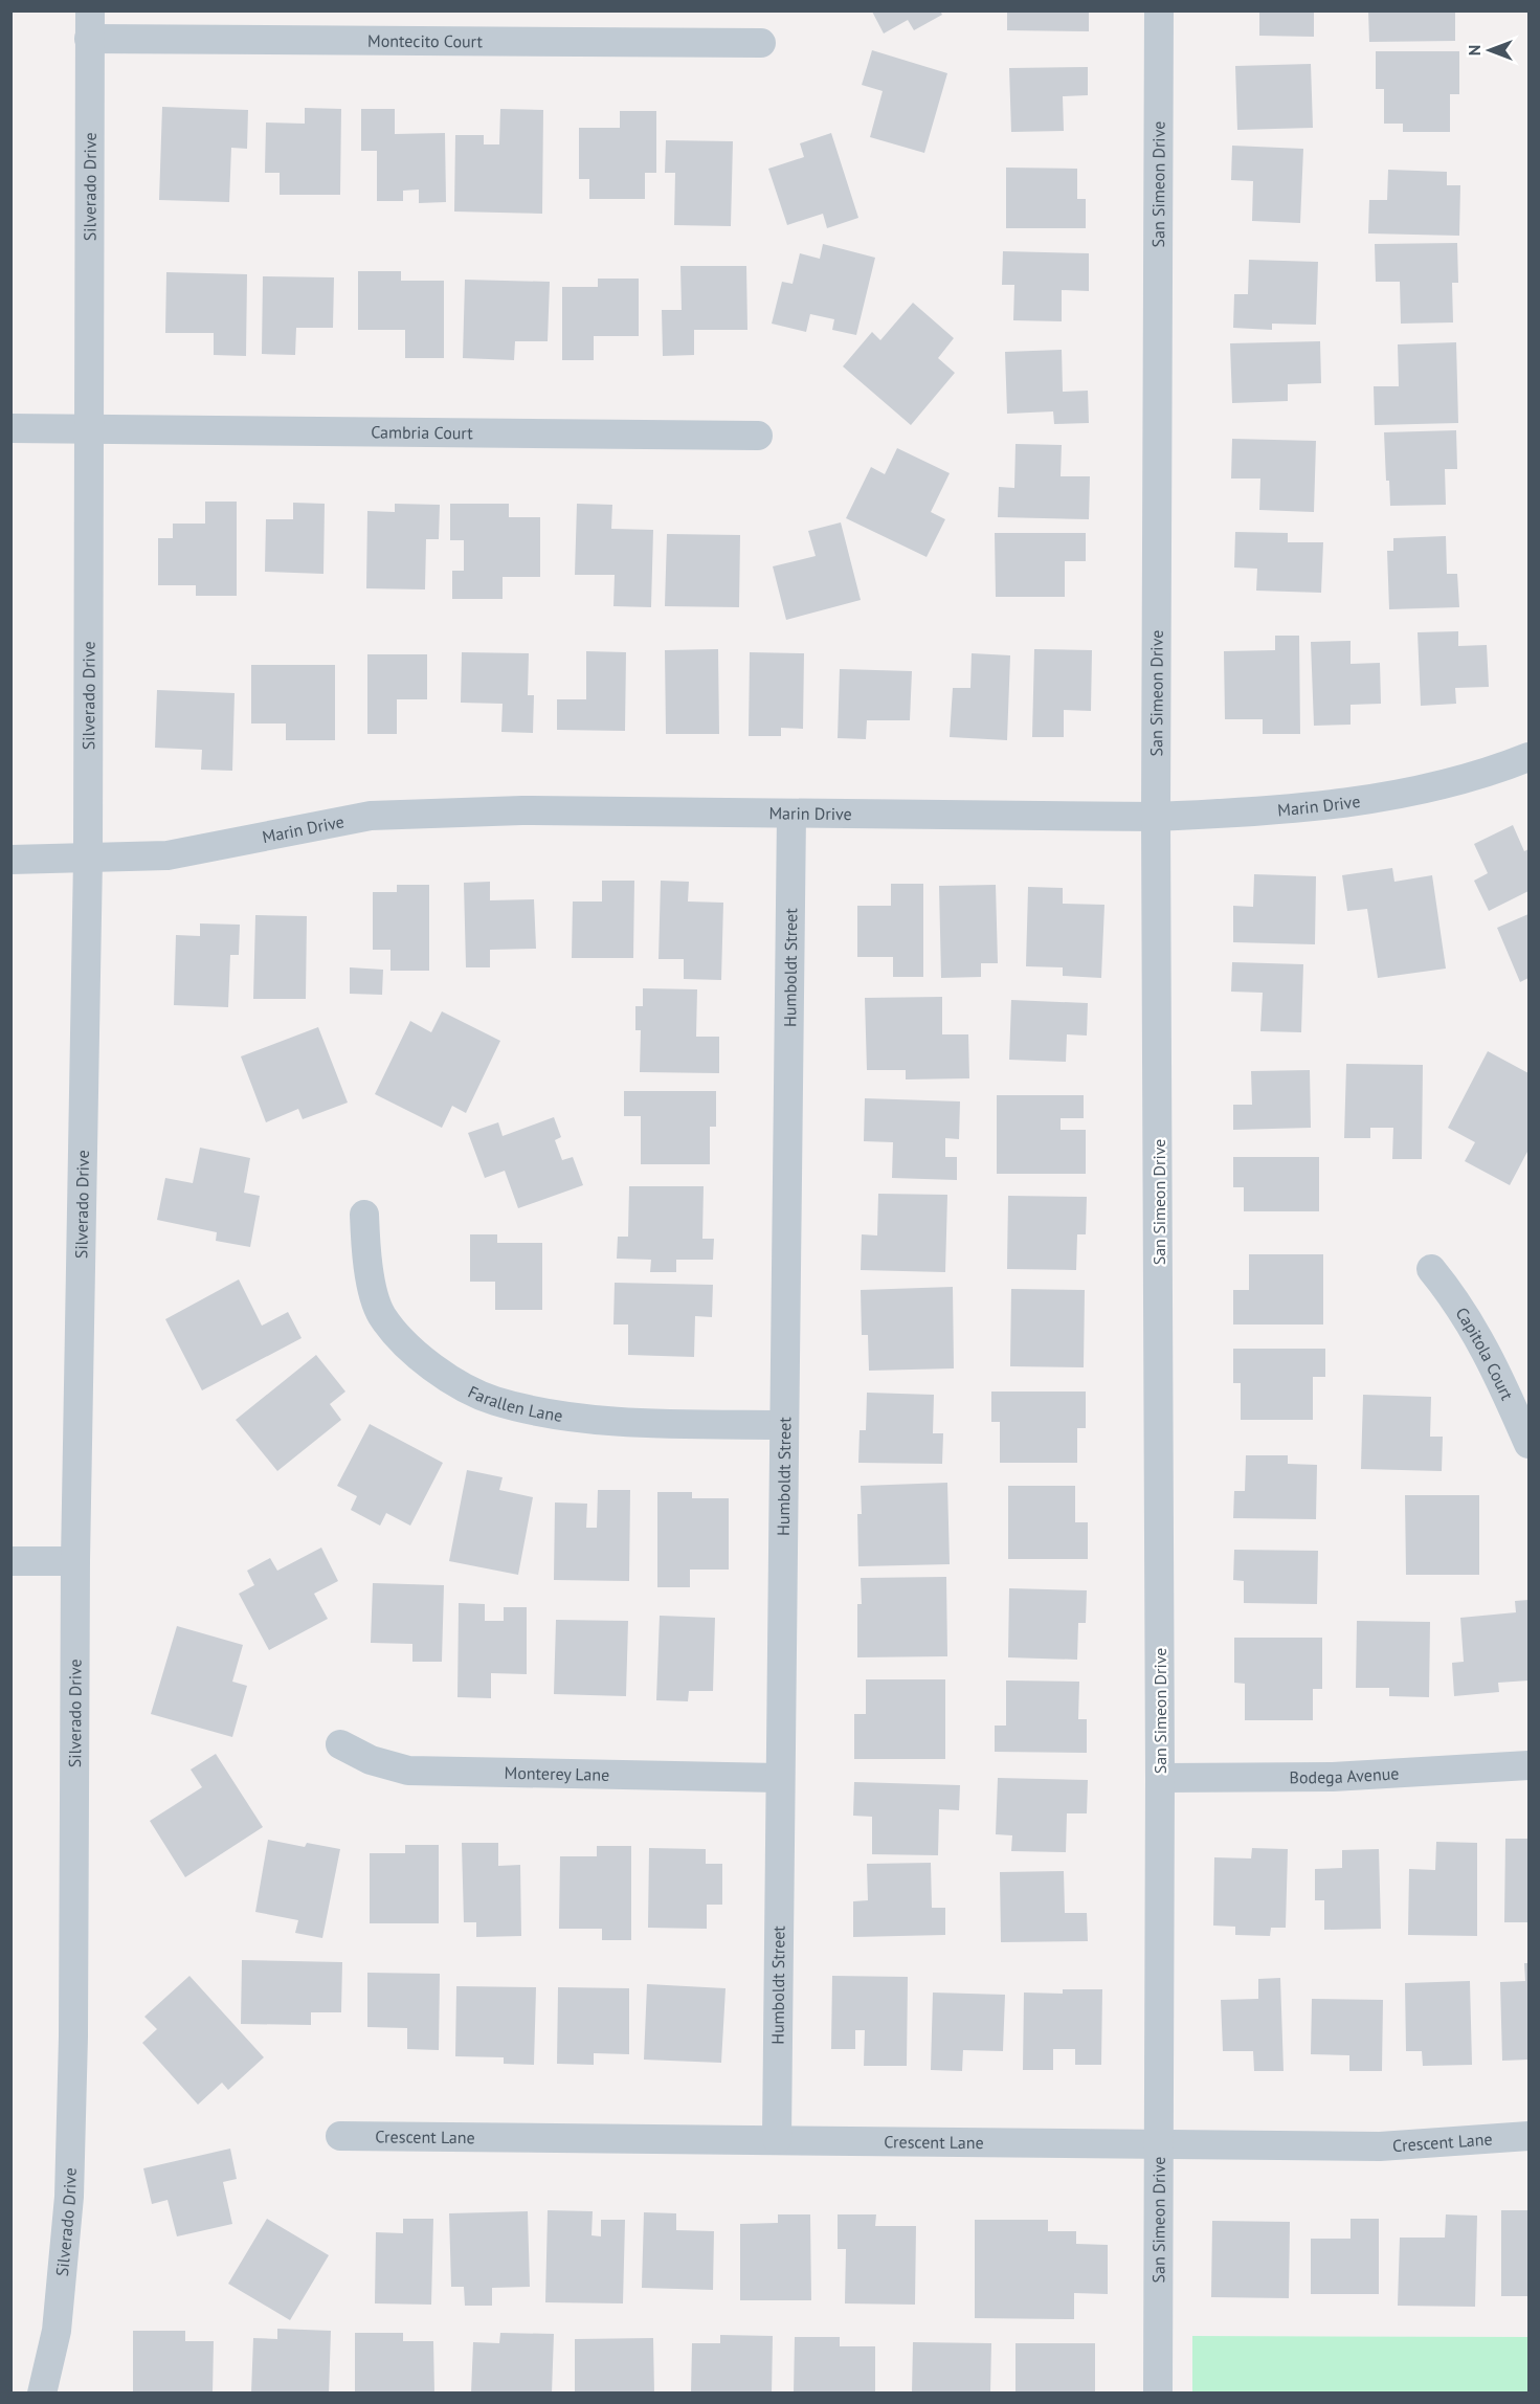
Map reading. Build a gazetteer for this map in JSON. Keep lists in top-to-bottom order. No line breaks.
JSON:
{"streets":{"street":["Montecito Court","San Simeon Drive","Silverado Drive","Cambria Court","Marin Drive","Humboldt Street","Capitola Court","Farallen Lane","Monterey Lane","Bodega Avenue","Crescent Lane"]},"crossings":[["Montecito Court","Silverado Drive"],["San Simeon Drive","Marin Drive"],["San Simeon Drive","Bodega Avenue"],["San Simeon Drive","Crescent Lane"],["Silverado Drive","Cambria Court"],["Silverado Drive","Marin Drive"],["Marin Drive","Humboldt Street"],["Humboldt Street","Farallen Lane"],["Humboldt Street","Monterey Lane"],["Humboldt Street","Crescent Lane"]],"north":"left"}
